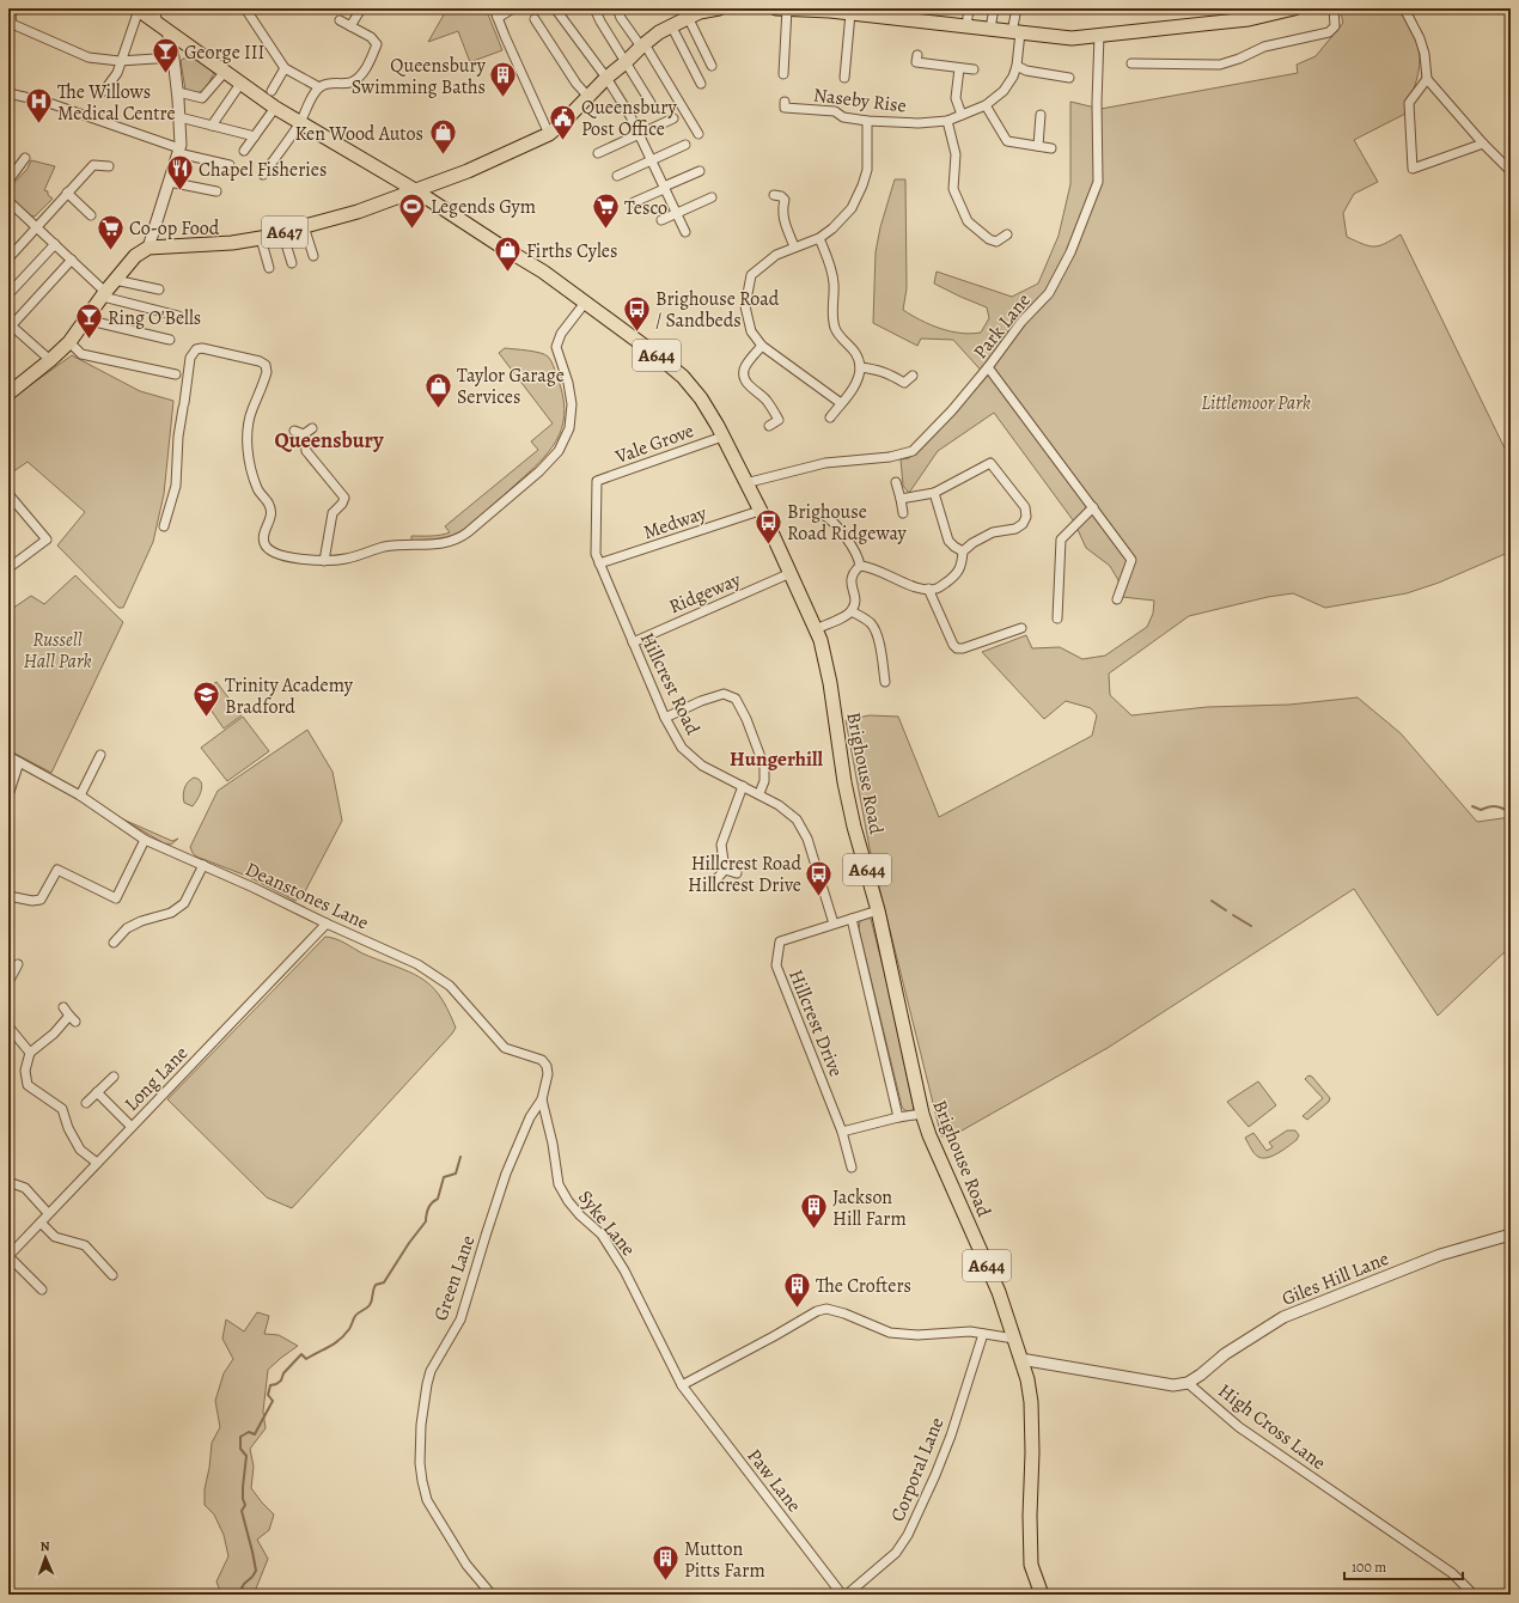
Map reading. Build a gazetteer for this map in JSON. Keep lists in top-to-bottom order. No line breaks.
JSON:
{"streets":{"main road":["A647","A644","Brighouse Road"],"street":["Naseby Rise","Park Lane","Vale Grove","Medway","Ridgeway","Hillcrest Road","Deanstones Lane","Hillcrest Drive","Long Lane","Syke Lane","Green Lane","Giles Hill Lane","High Cross Lane","Corporal Lane","Paw Lane"]},"crossings":[["A647","A644"],["A647","Brighouse Road"],["Park Lane","Brighouse Road"],["A644","Brighouse Road"],["Vale Grove","Hillcrest Road"],["Vale Grove","Brighouse Road"],["Medway","Hillcrest Road"],["Medway","Brighouse Road"],["Ridgeway","Hillcrest Road"],["Ridgeway","Brighouse Road"],["Hillcrest Road","Hillcrest Drive"],["Brighouse Road","Hillcrest Drive"],["Deanstones Lane","Long Lane"],["Deanstones Lane","Syke Lane"],["Deanstones Lane","Green Lane"],["Syke Lane","Green Lane"],["Syke Lane","Paw Lane"],["Giles Hill Lane","High Cross Lane"]],"districts":["Queensbury","Hungerhill"],"parks":["Littlemoor Park","Russell Hall Park"],"places":{"bar":["George III","Ring O'Bells"],"building":["Queensbury Swimming Baths","Jackson Hill Farm","The Crofters","Mutton Pitts Farm"],"hospital":["The Willows Medical Centre"],"public building":["Queensbury Post Office"],"shop":["Ken Wood Autos","Firths Cyles","Taylor Garage Services"],"restaurant":["Chapel Fisheries"],"sports":["Legends Gym"],"supermarket":["Tesco","Co-op Food"],"bus stop":["Brighouse Road / Sandbeds","Brighouse Road Ridgeway","Hillcrest Road Hillcrest Drive"],"school or university":["Trinity Academy Bradford"]},"scale_bar":"100 m","north":"top"}
